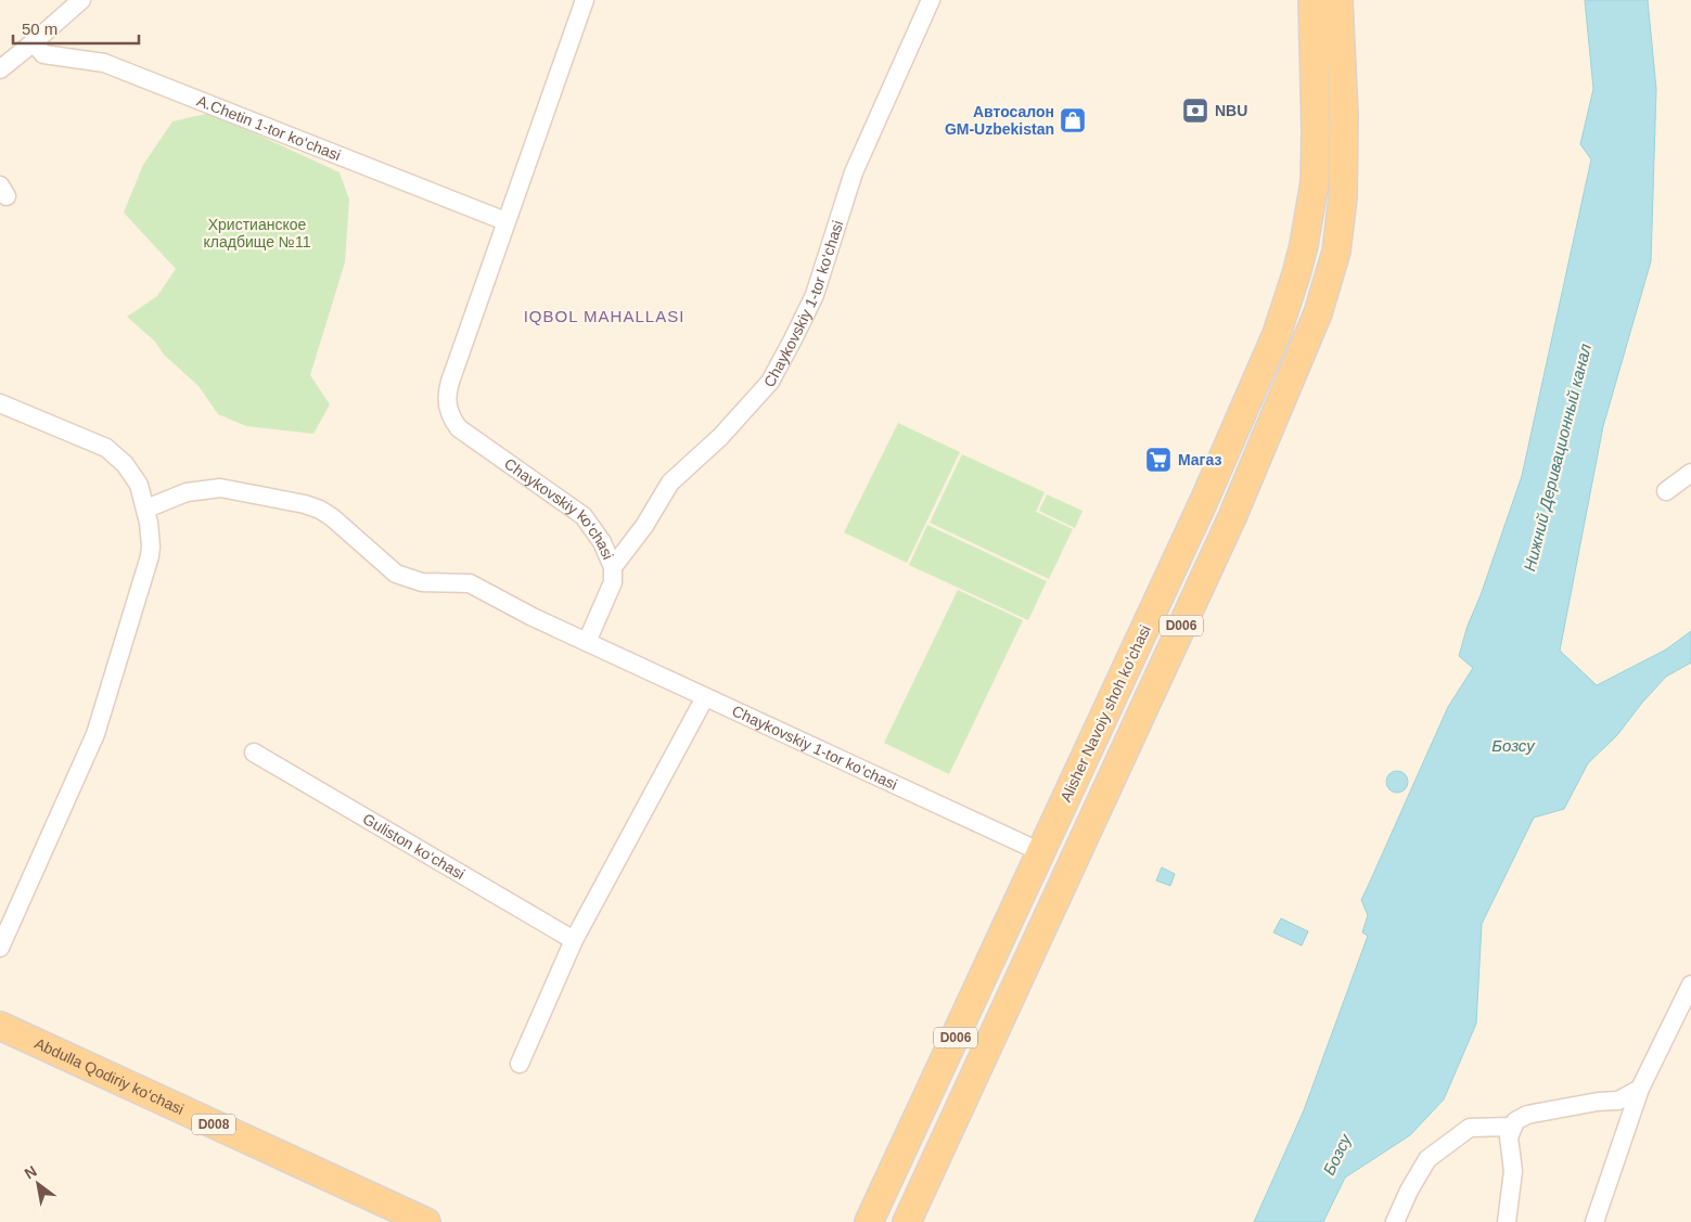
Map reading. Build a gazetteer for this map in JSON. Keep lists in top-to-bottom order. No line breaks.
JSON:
{"streets":{"main road":["D006","Alisher Navoiy shoh koʻchasi","Abdulla Qodiriy ko‘chasi","D008"],"street":["A.Chetin 1-tor ko‘chasi","Chaykovskiy 1-tor ko‘chasi","Chaykovskiy ko‘chasi","Guliston ko‘chasi"]},"crossings":[["A.Chetin 1-tor ko‘chasi","Chaykovskiy ko‘chasi"],["Chaykovskiy 1-tor ko‘chasi","Chaykovskiy ko‘chasi"],["Chaykovskiy 1-tor ko‘chasi","Alisher Navoiy shoh koʻchasi"]],"districts":["IQBOL MAHALLASI"],"water":["Нижний Деривационный канал","Бозсу"],"parks":["Христианское кладбище №11"],"places":{"bank":["NBU"],"shop":["Автосалон GM-Uzbekistan"],"supermarket":["Магаз"]},"scale_bar":"50 m","north":"top left"}
